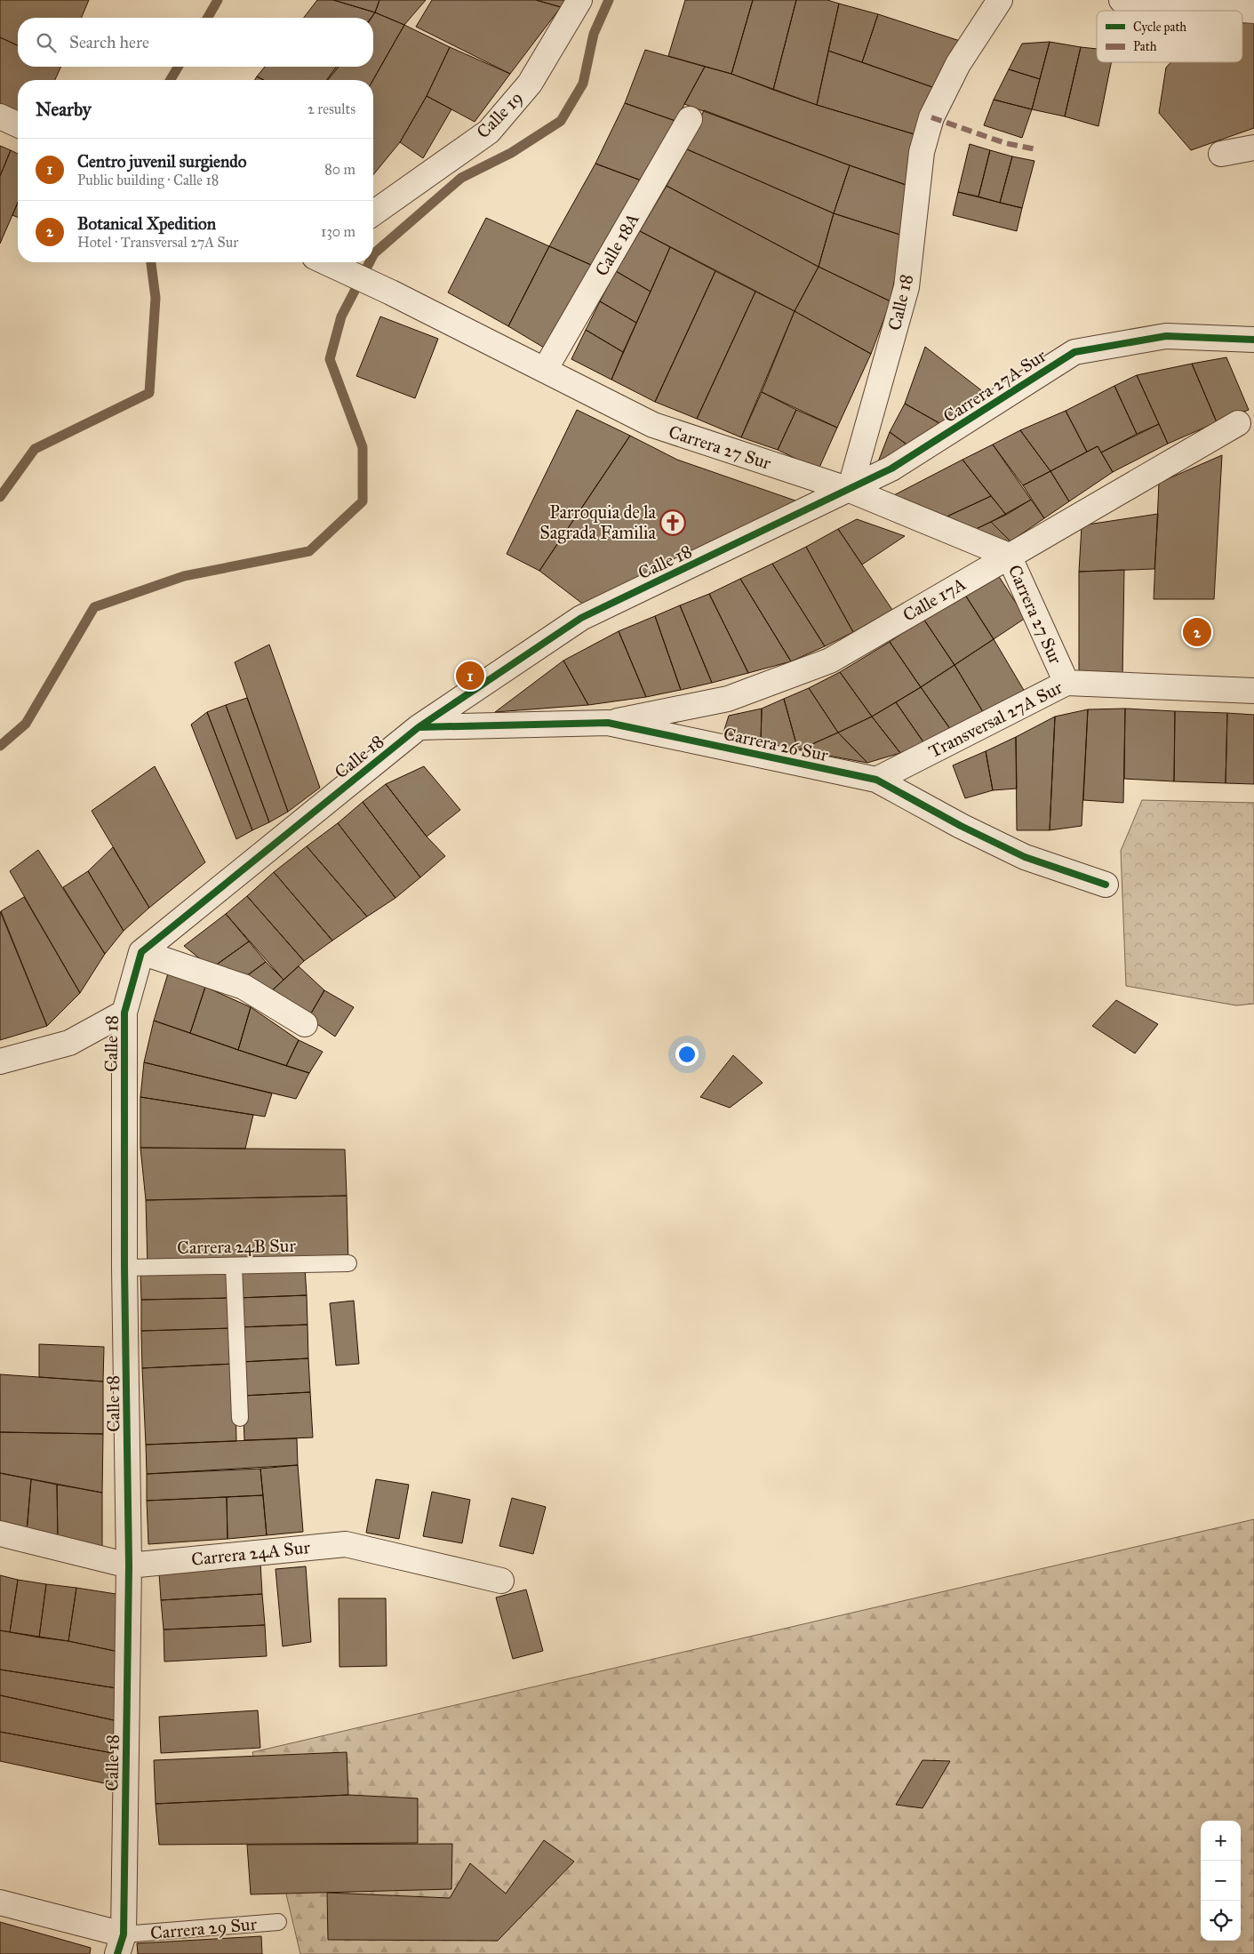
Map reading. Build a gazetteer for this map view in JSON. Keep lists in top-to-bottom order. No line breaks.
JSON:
{"streets":{"street":["Calle 19","Calle 18A","Calle 18","Carrera 27A Sur","Carrera 27 Sur","Calle 17A","Transversal 27A Sur","Carrera 26 Sur","Carrera 24A Sur","Carrera 29 Sur"],"lane":["Carrera 24B Sur"]},"crossings":[["Calle 18A","Carrera 27 Sur"],["Calle 18","Carrera 27A Sur"],["Calle 18","Carrera 27 Sur"],["Calle 18","Carrera 26 Sur"],["Calle 18","Carrera 24B Sur"],["Calle 18","Carrera 24A Sur"],["Calle 18","Carrera 29 Sur"],["Carrera 27A Sur","Carrera 27 Sur"],["Carrera 27 Sur","Calle 17A"],["Carrera 27 Sur","Transversal 27A Sur"],["Calle 17A","Carrera 26 Sur"],["Transversal 27A Sur","Carrera 26 Sur"]],"places":{"church":["Parroquia de la Sagrada Familia"]},"legend":["Cycle path","Path"],"page":{"search":"Search here","heading":["Nearby","2 results"],"list":[{"mark":"1","name":"Centro juvenil surgiendo","note":"Public building · Calle 18","value":"80 m"},{"mark":"2","name":"Botanical Xpedition","note":"Hotel · Transversal 27A Sur","value":"130 m"}],"pins":["2","1"],"map_buttons":["+","−"]}}
